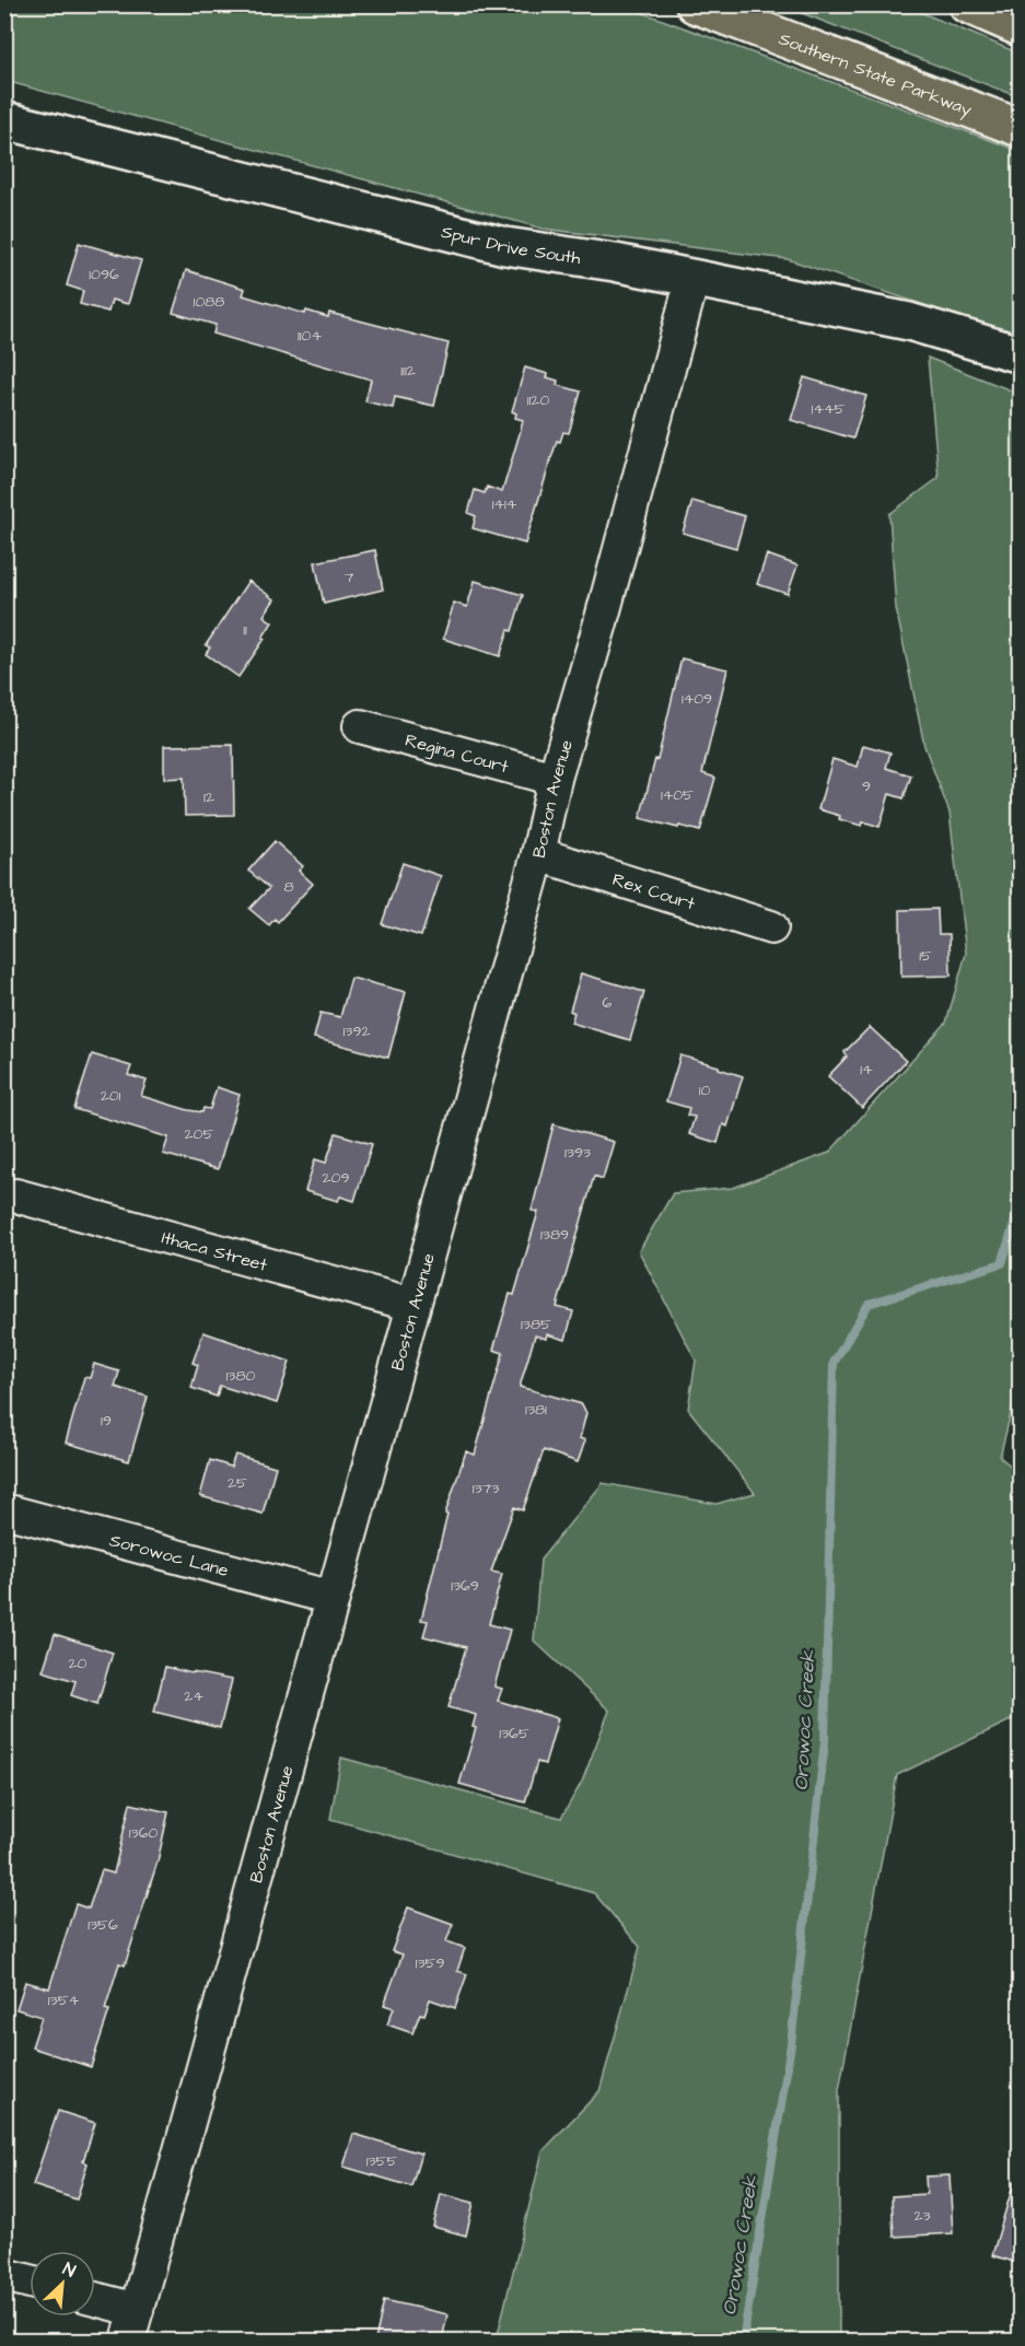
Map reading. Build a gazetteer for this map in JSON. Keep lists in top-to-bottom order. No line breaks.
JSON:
{"streets":{"highway":["Southern State Parkway"],"street":["Spur Drive South","Regina Court","Boston Avenue","Rex Court","Ithaca Street","Sorowoc Lane"]},"crossings":[["Spur Drive South","Boston Avenue"],["Regina Court","Boston Avenue"],["Boston Avenue","Rex Court"],["Boston Avenue","Ithaca Street"],["Boston Avenue","Sorowoc Lane"]],"water":["Orowoc Creek"],"house_numbers":["1096","1088","1104","1112","1120","1445","1414","7","11","1409","9","1405","12","8","15","6","1392","14","10","201","205","1393","209","1389","1385","1380","1381","19","25","1373","1369","20","24","1365","1360","1356","1359","1354","1355","23"],"north":"top right"}
